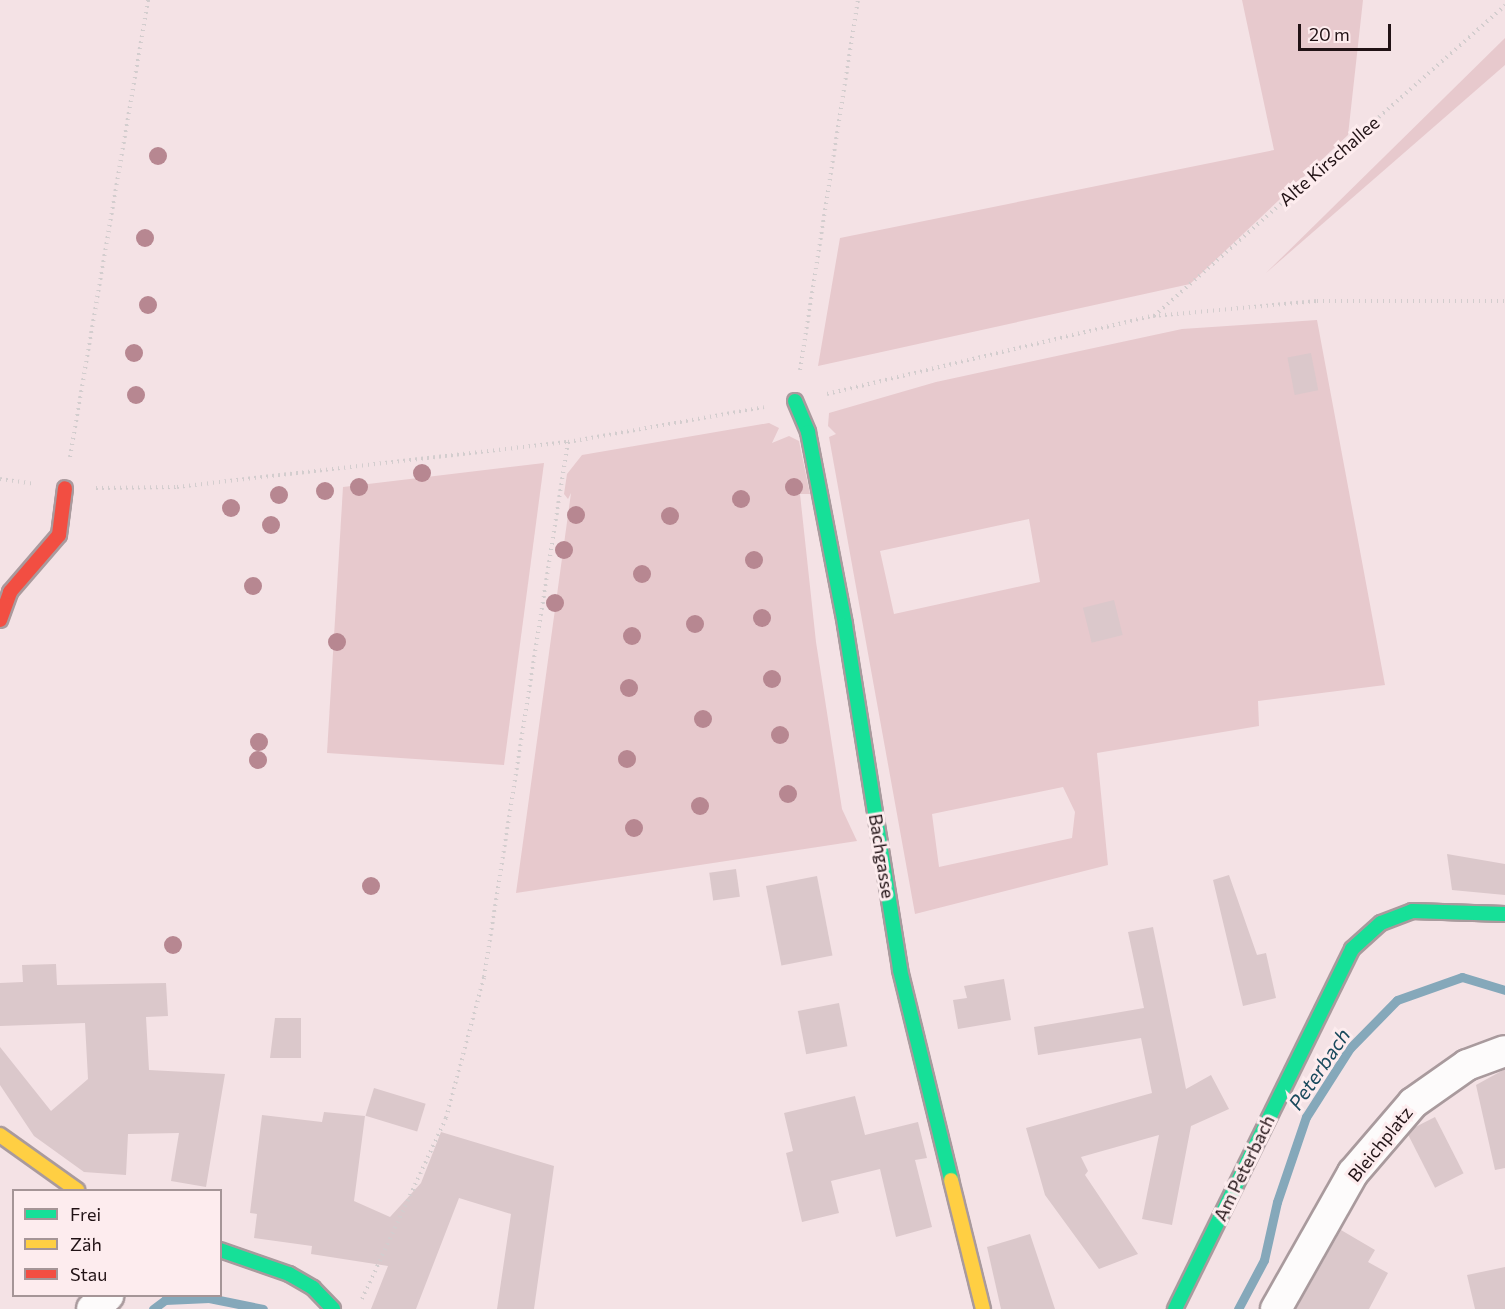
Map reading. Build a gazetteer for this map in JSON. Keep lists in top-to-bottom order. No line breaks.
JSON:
{"streets":{"street":["Bachgasse","Bleichplatz","Am Peterbach"],"path":["Alte Kirschallee"]},"water":["Peterbach"],"legend":["Frei","Zäh","Stau"],"scale_bar":"20 m"}
